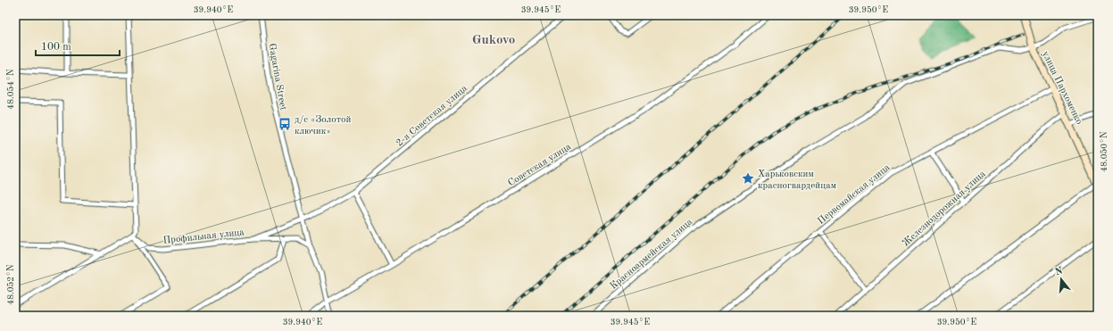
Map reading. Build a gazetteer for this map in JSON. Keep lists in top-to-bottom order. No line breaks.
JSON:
{"streets":{"street":["Gagarina Street","улица Пархоменко","2-я Советская улица","Советская улица","Первомайская улица","Железнодорожная улица","Профильная улица","Красноармейская улица"]},"crossings":[["Gagarina Street","2-я Советская улица"],["Gagarina Street","Советская улица"],["Gagarina Street","Профильная улица"],["улица Пархоменко","Первомайская улица"],["улица Пархоменко","Железнодорожная улица"],["улица Пархоменко","Красноармейская улица"],["2-я Советская улица","Профильная улица"]],"districts":["Gukovo"],"places":{"bus stop":["д/с «Золотой ключик»"],"place":["Харьковским красногвардейцам"]},"scale_bar":"100 m","north":"top","coordinates":["39.940°E","39.945°E","39.950°E","48.054°N","48.050°N","48.052°N"]}
